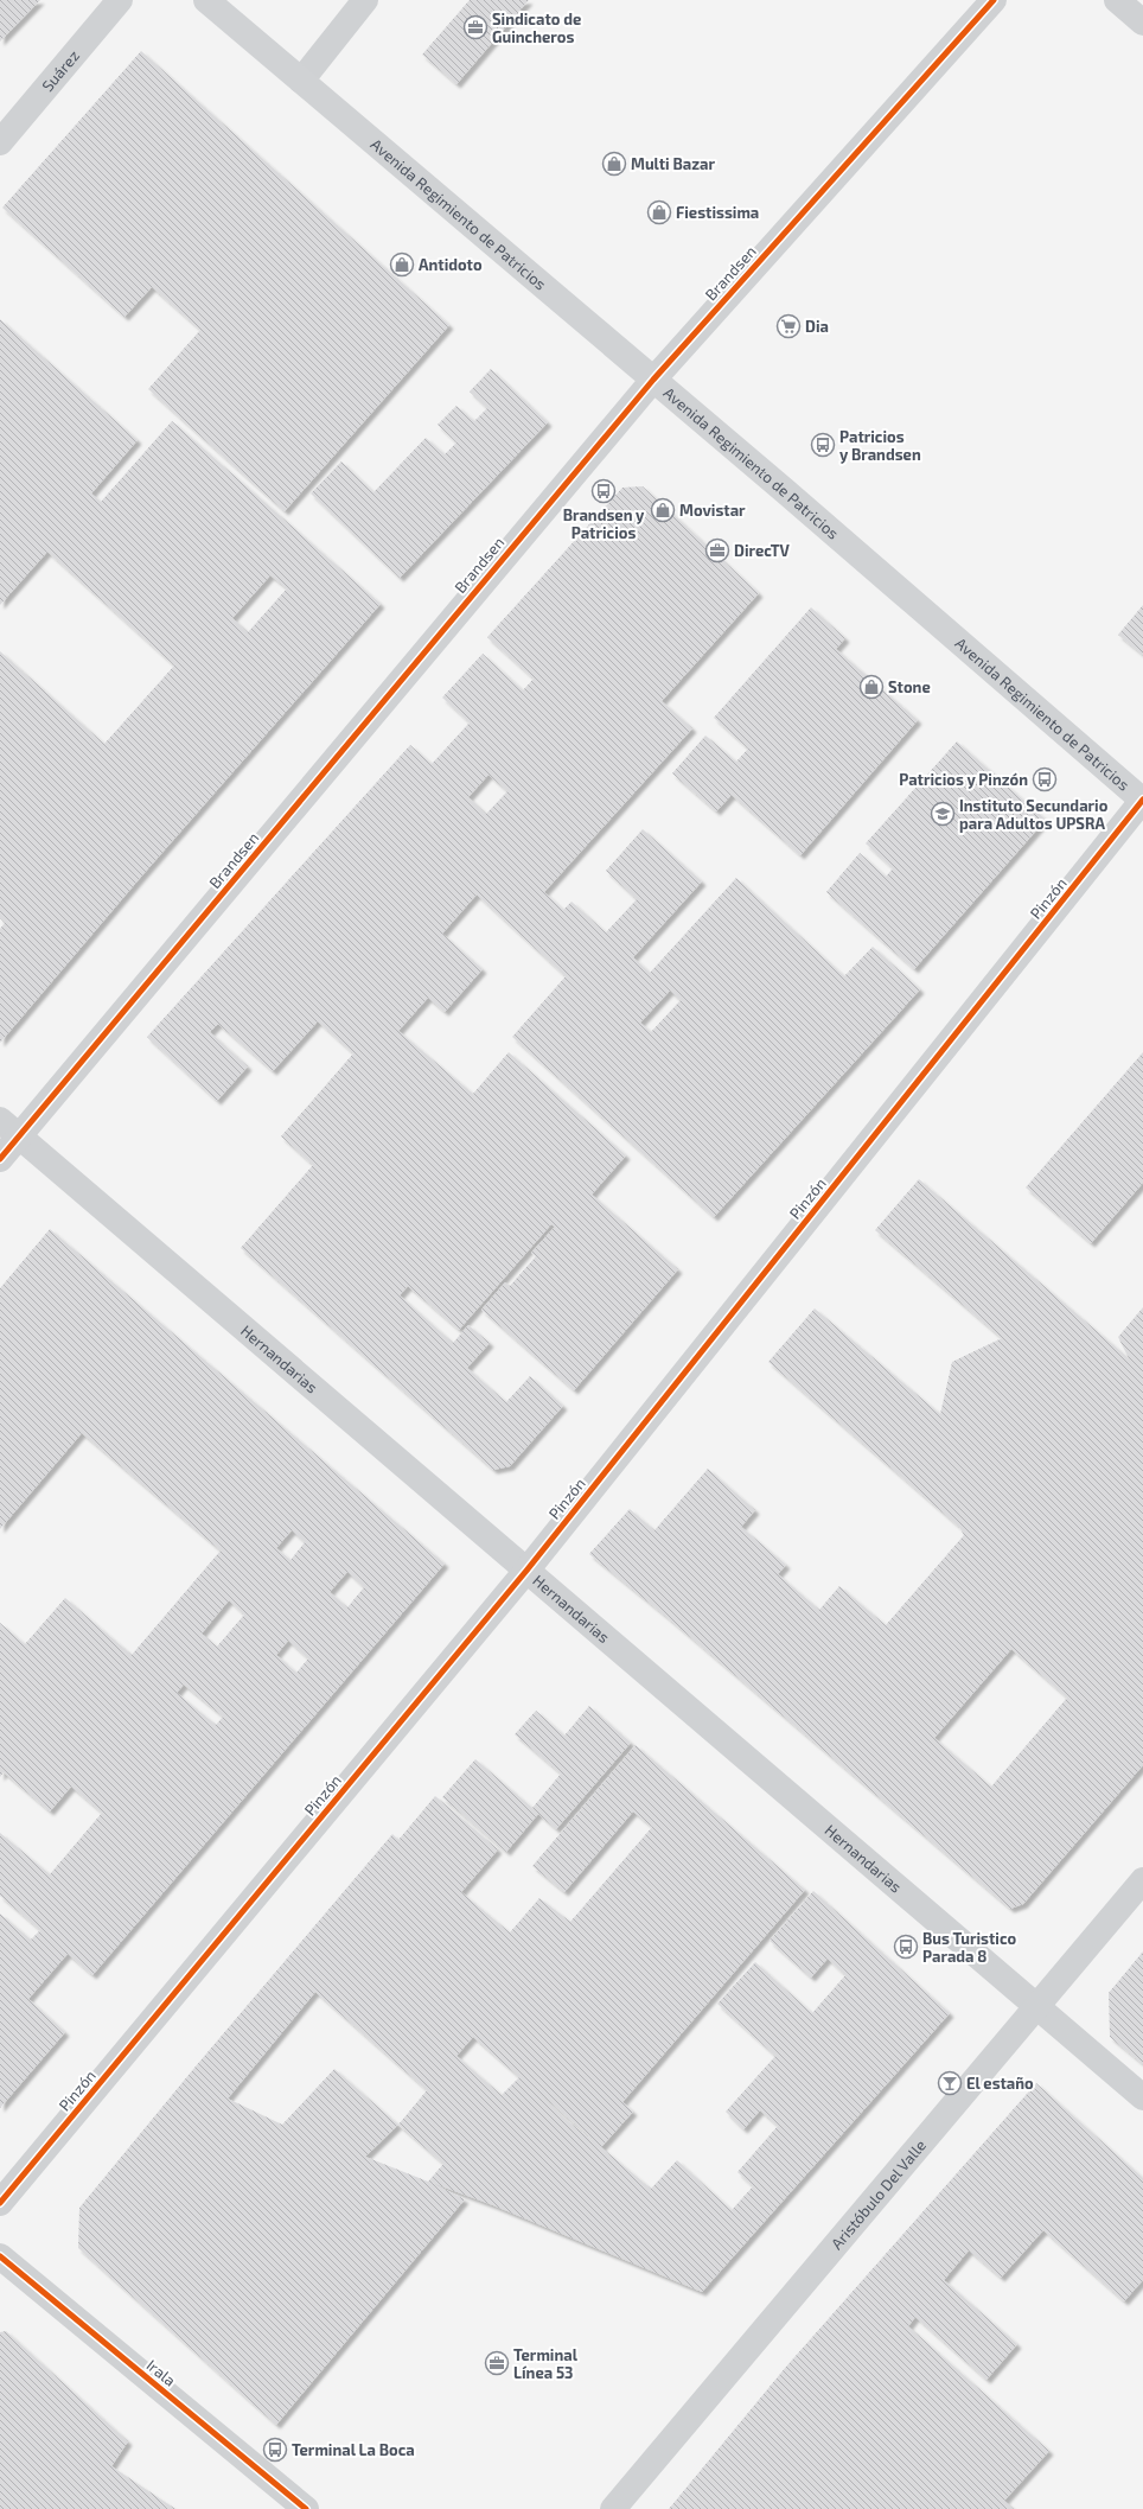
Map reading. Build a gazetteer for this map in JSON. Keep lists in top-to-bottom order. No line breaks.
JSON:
{"streets":{"main road":["Avenida Regimiento de Patricios"],"street":["Suárez","Brandsen","Pinzón","Hernandarias","Aristóbulo Del Valle","Irala"]},"crossings":[["Avenida Regimiento de Patricios","Brandsen"],["Avenida Regimiento de Patricios","Pinzón"],["Brandsen","Hernandarias"],["Pinzón","Hernandarias"],["Hernandarias","Aristóbulo Del Valle"]],"places":{"office":["Sindicato de Guincheros","DirecTV","Terminal Línea 53"],"shop":["Multi Bazar","Fiestissima","Antidoto","Movistar","Stone"],"supermarket":["Dia"],"bus stop":["Patricios y Brandsen","Brandsen y Patricios","Patricios y Pinzón","Bus Turistico Parada 8","Terminal La Boca"],"school or university":["Instituto Secundario para Adultos UPSRA"],"bar":["El estaño"]}}
